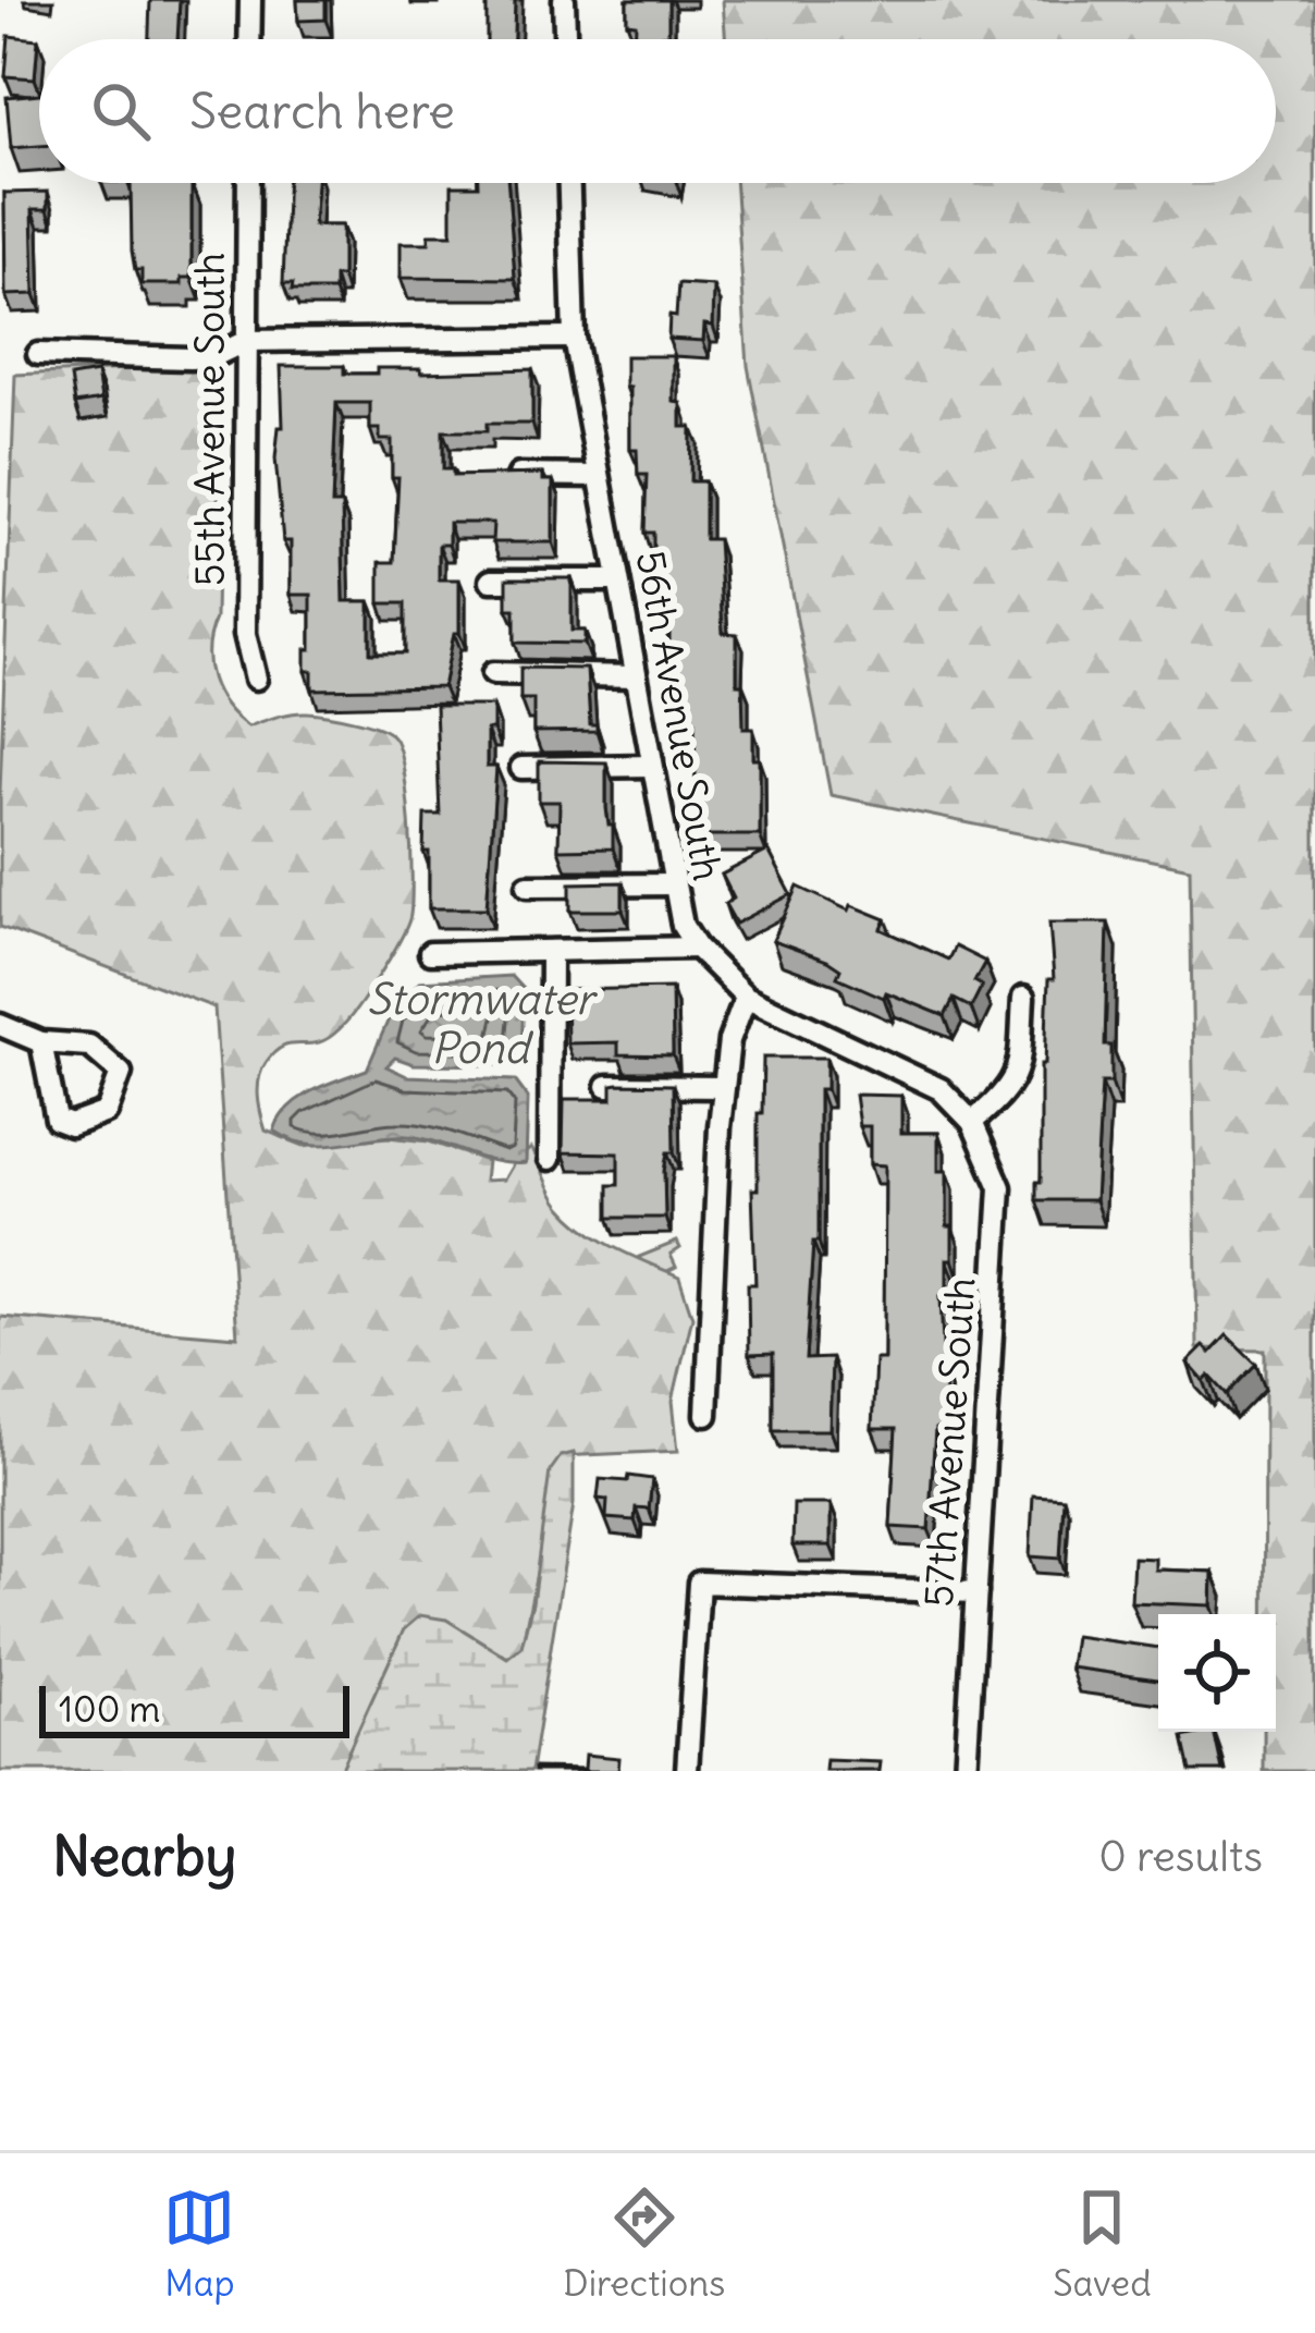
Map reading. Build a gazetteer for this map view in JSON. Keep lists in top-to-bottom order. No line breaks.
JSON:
{"streets":{"street":["55th Avenue South","56th Avenue South","57th Avenue South"]},"crossings":[["56th Avenue South","57th Avenue South"]],"water":["Stormwater Pond"],"scale_bar":"100 m","page":{"search":"Search here","scale":"100 m","heading":["Nearby","0 results"],"nav":["Map","Directions","Saved"]}}
